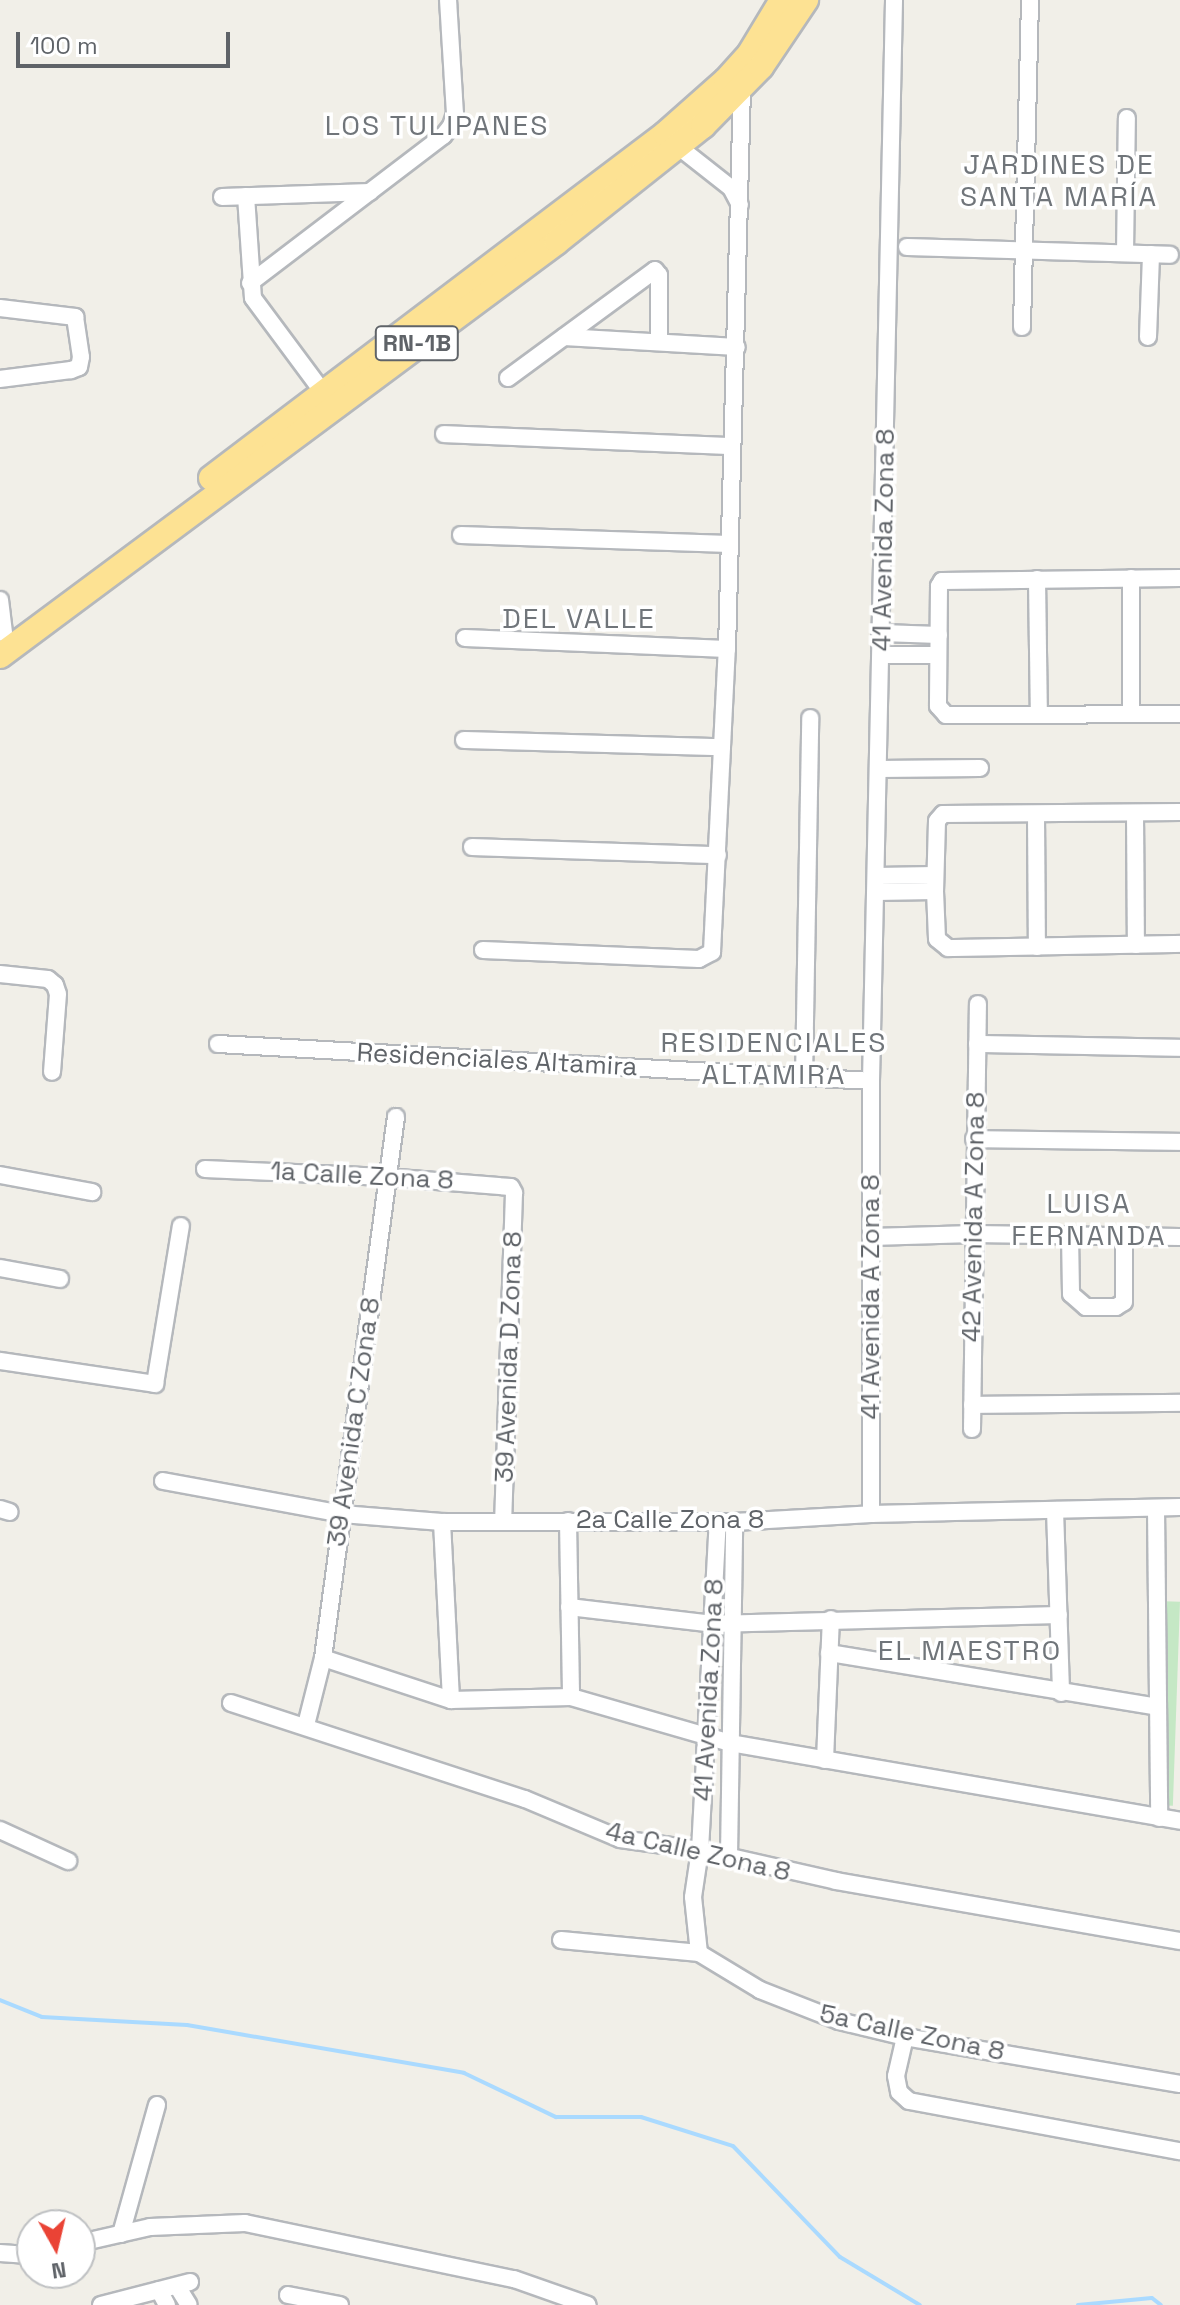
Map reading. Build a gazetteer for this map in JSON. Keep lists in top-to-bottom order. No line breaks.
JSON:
{"streets":{"highway":["RN-1B"],"street":["41 Avenida Zona 8","Residenciales Altamira","1a Calle Zona 8","42 Avenida A Zona 8","41 Avenida A Zona 8","39 Avenida D Zona 8","39 Avenida C Zona 8","2a Calle Zona 8","4a Calle Zona 8","5a Calle Zona 8"]},"crossings":[["41 Avenida Zona 8","Residenciales Altamira"],["41 Avenida Zona 8","41 Avenida A Zona 8"],["41 Avenida Zona 8","2a Calle Zona 8"],["41 Avenida Zona 8","4a Calle Zona 8"],["41 Avenida Zona 8","5a Calle Zona 8"],["Residenciales Altamira","41 Avenida A Zona 8"],["1a Calle Zona 8","39 Avenida D Zona 8"],["1a Calle Zona 8","39 Avenida C Zona 8"],["41 Avenida A Zona 8","2a Calle Zona 8"],["39 Avenida D Zona 8","2a Calle Zona 8"],["39 Avenida C Zona 8","2a Calle Zona 8"],["39 Avenida C Zona 8","4a Calle Zona 8"]],"districts":["LOS TULIPANES","JARDINES DE SANTA MARÍA","DEL VALLE","RESIDENCIALES ALTAMIRA","LUISA FERNANDA","EL MAESTRO"],"scale_bar":"100 m","north":"bottom"}
